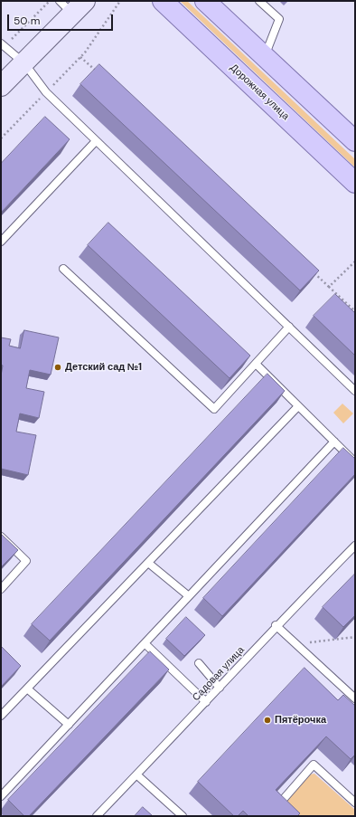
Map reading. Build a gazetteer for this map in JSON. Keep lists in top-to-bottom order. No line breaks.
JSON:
{"streets":{"main road":["Дорожная улица"],"lane":["Садовая улица"]},"places":["Детский сад №1","Пятёрочка"],"scale_bar":"50 m"}
